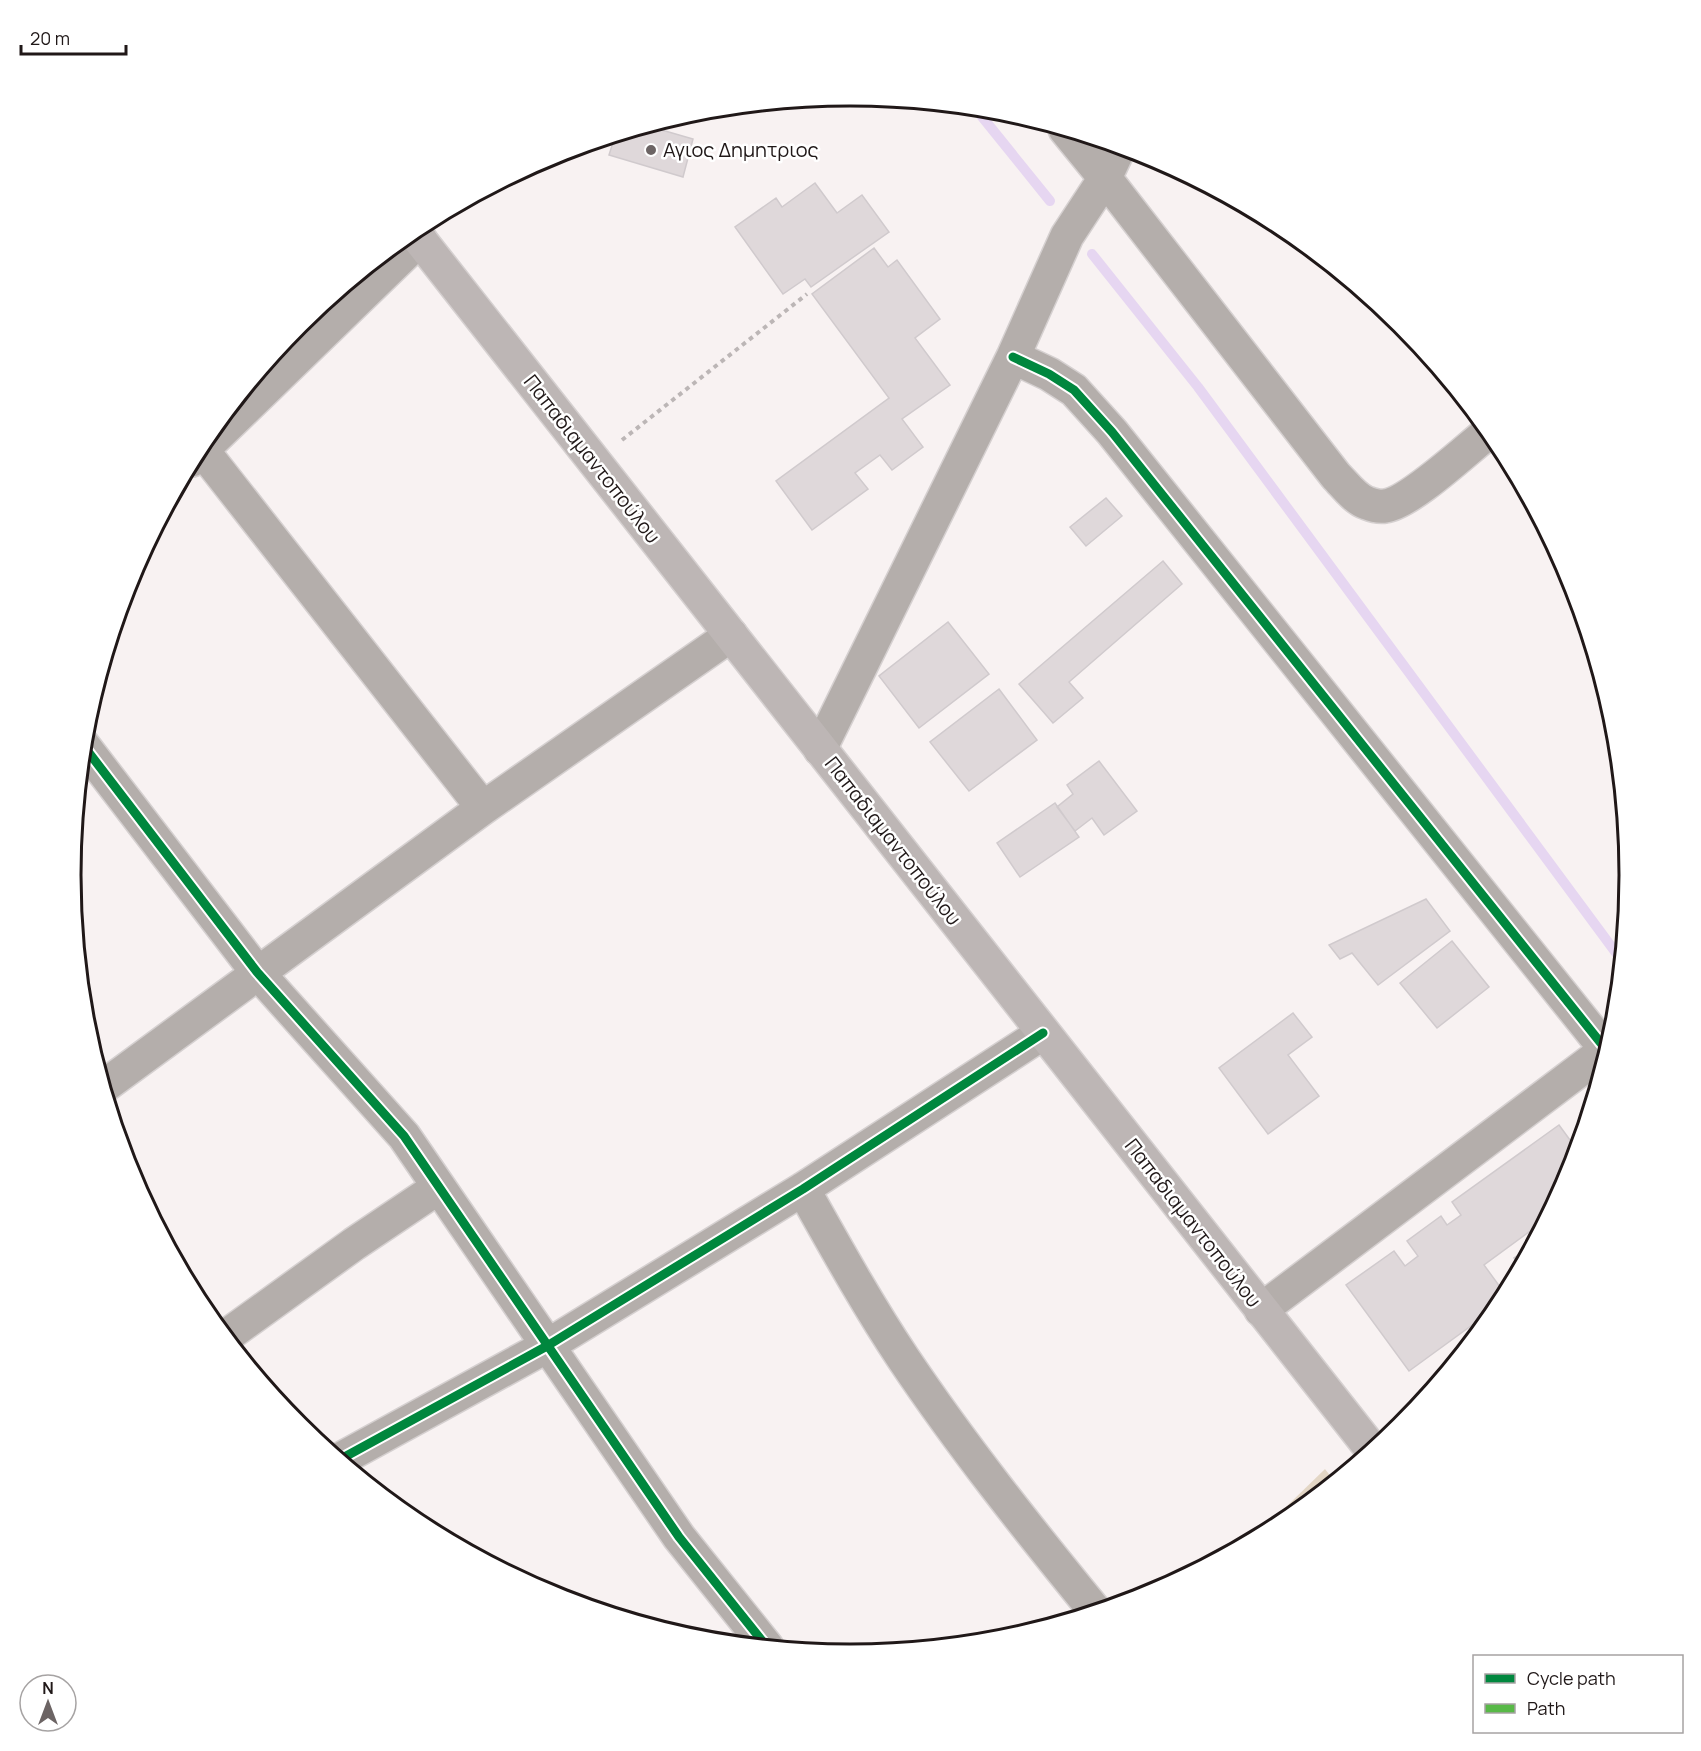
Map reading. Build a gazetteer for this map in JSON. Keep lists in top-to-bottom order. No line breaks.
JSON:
{"streets":{"main road":["Παπαδιαμαντοπούλου"]},"places":["Αγιος Δημητριος"],"legend":["Cycle path","Path"],"scale_bar":"20 m","north":"top"}
